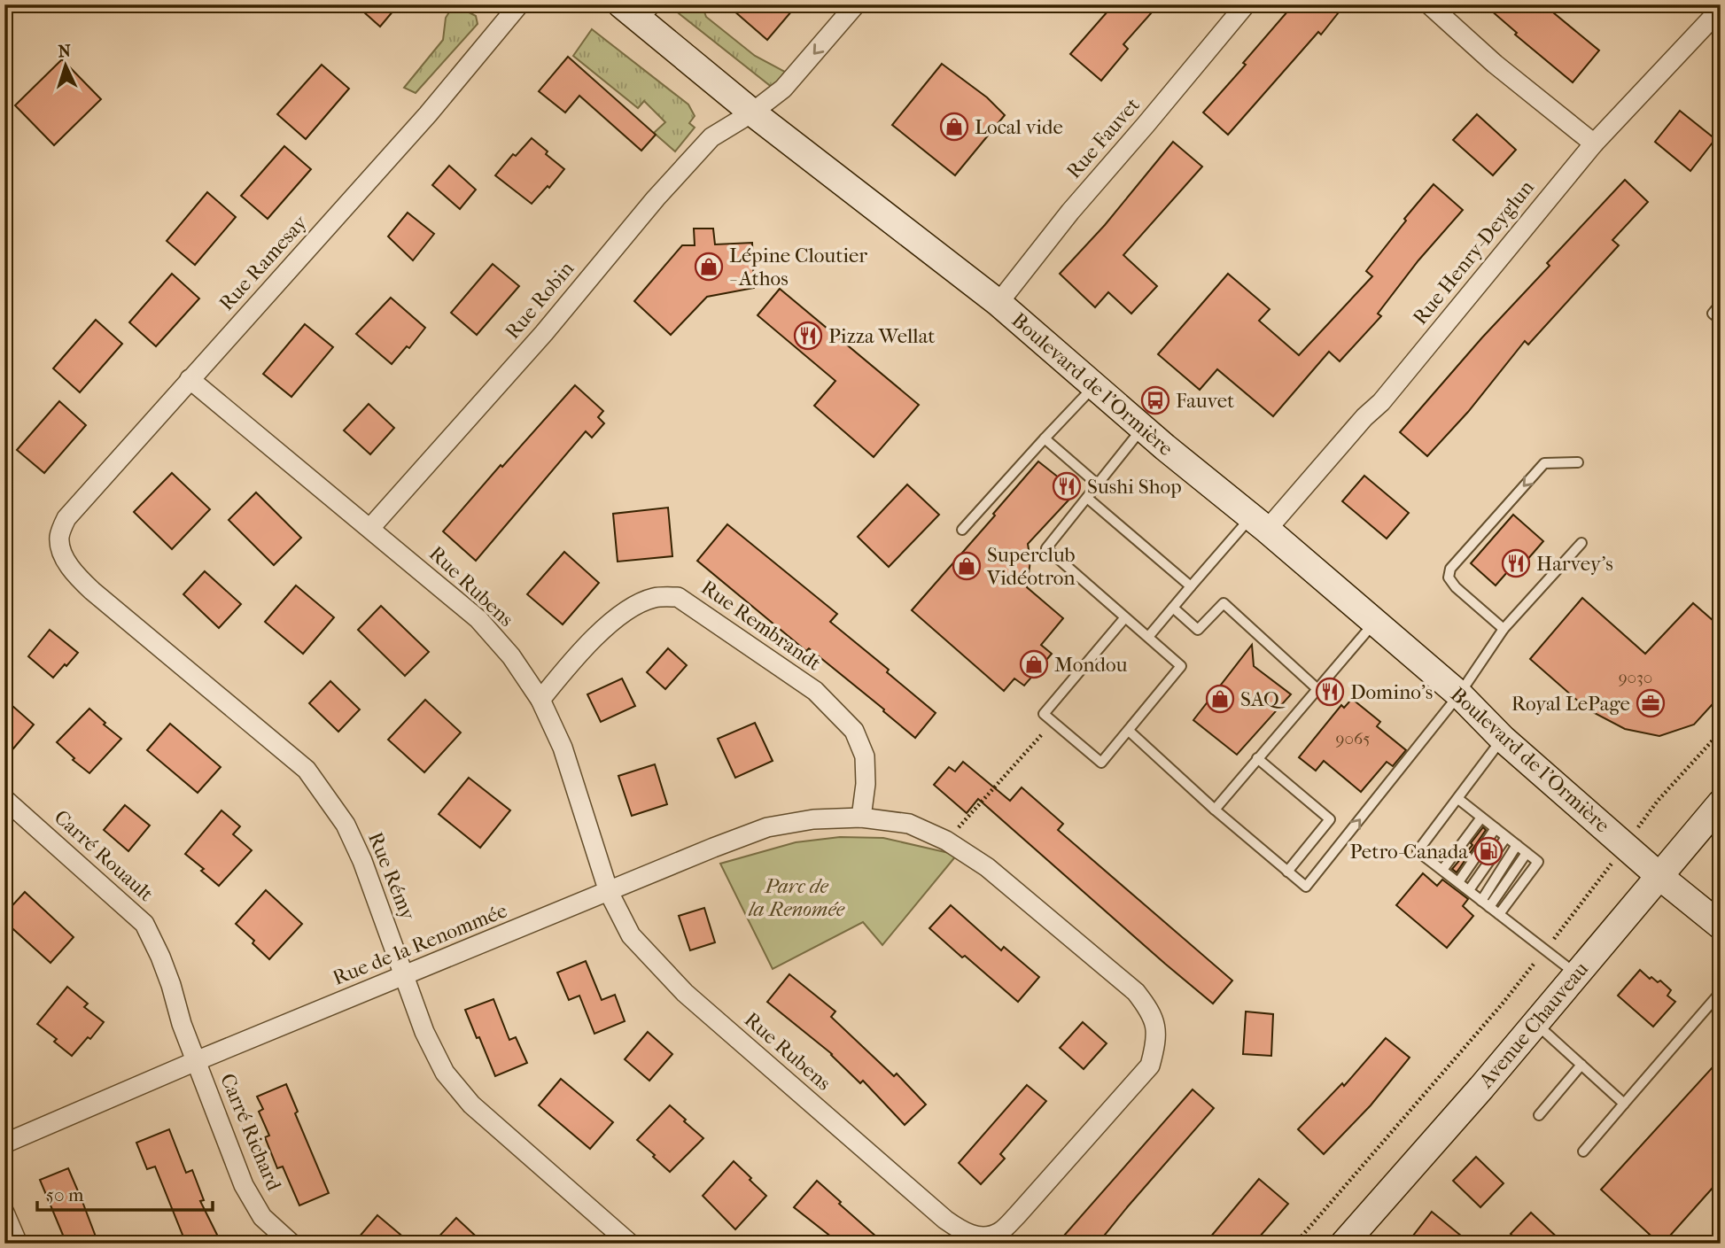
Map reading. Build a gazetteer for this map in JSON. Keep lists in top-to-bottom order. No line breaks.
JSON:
{"streets":{"main road":["Boulevard de l'Ormière","Avenue Chauveau"],"street":["Rue Fauvet","Rue Henry-Deyglun","Rue Ramesay","Rue Robin","Rue Rubens","Rue Rembrandt","Carré Rouault","Rue Rémy","Rue de la Renommée","Carré Richard"]},"crossings":[["Rue Fauvet","Boulevard de l'Ormière"],["Rue Henry-Deyglun","Boulevard de l'Ormière"],["Rue Ramesay","Rue Rubens"],["Rue Ramesay","Rue Rémy"],["Rue Robin","Boulevard de l'Ormière"],["Rue Robin","Rue Rubens"],["Boulevard de l'Ormière","Avenue Chauveau"],["Rue Rubens","Rue Rembrandt"],["Rue Rubens","Rue de la Renommée"],["Rue Rembrandt","Rue de la Renommée"],["Carré Rouault","Rue de la Renommée"],["Carré Rouault","Carré Richard"],["Rue Rémy","Rue de la Renommée"],["Rue de la Renommée","Carré Richard"]],"parks":["Parc de la Renomée"],"places":{"shop":["Local vide","Lépine Cloutier - Athos","Superclub Vidéotron","Mondou","SAQ"],"restaurant":["Pizza Wellat","Sushi Shop","Harvey's","Domino's"],"bus stop":["Fauvet"],"office":["Royal LePage"],"fuel station":["Petro-Canada"]},"house_numbers":["9030","9065"],"scale_bar":"50 m","north":"top"}
